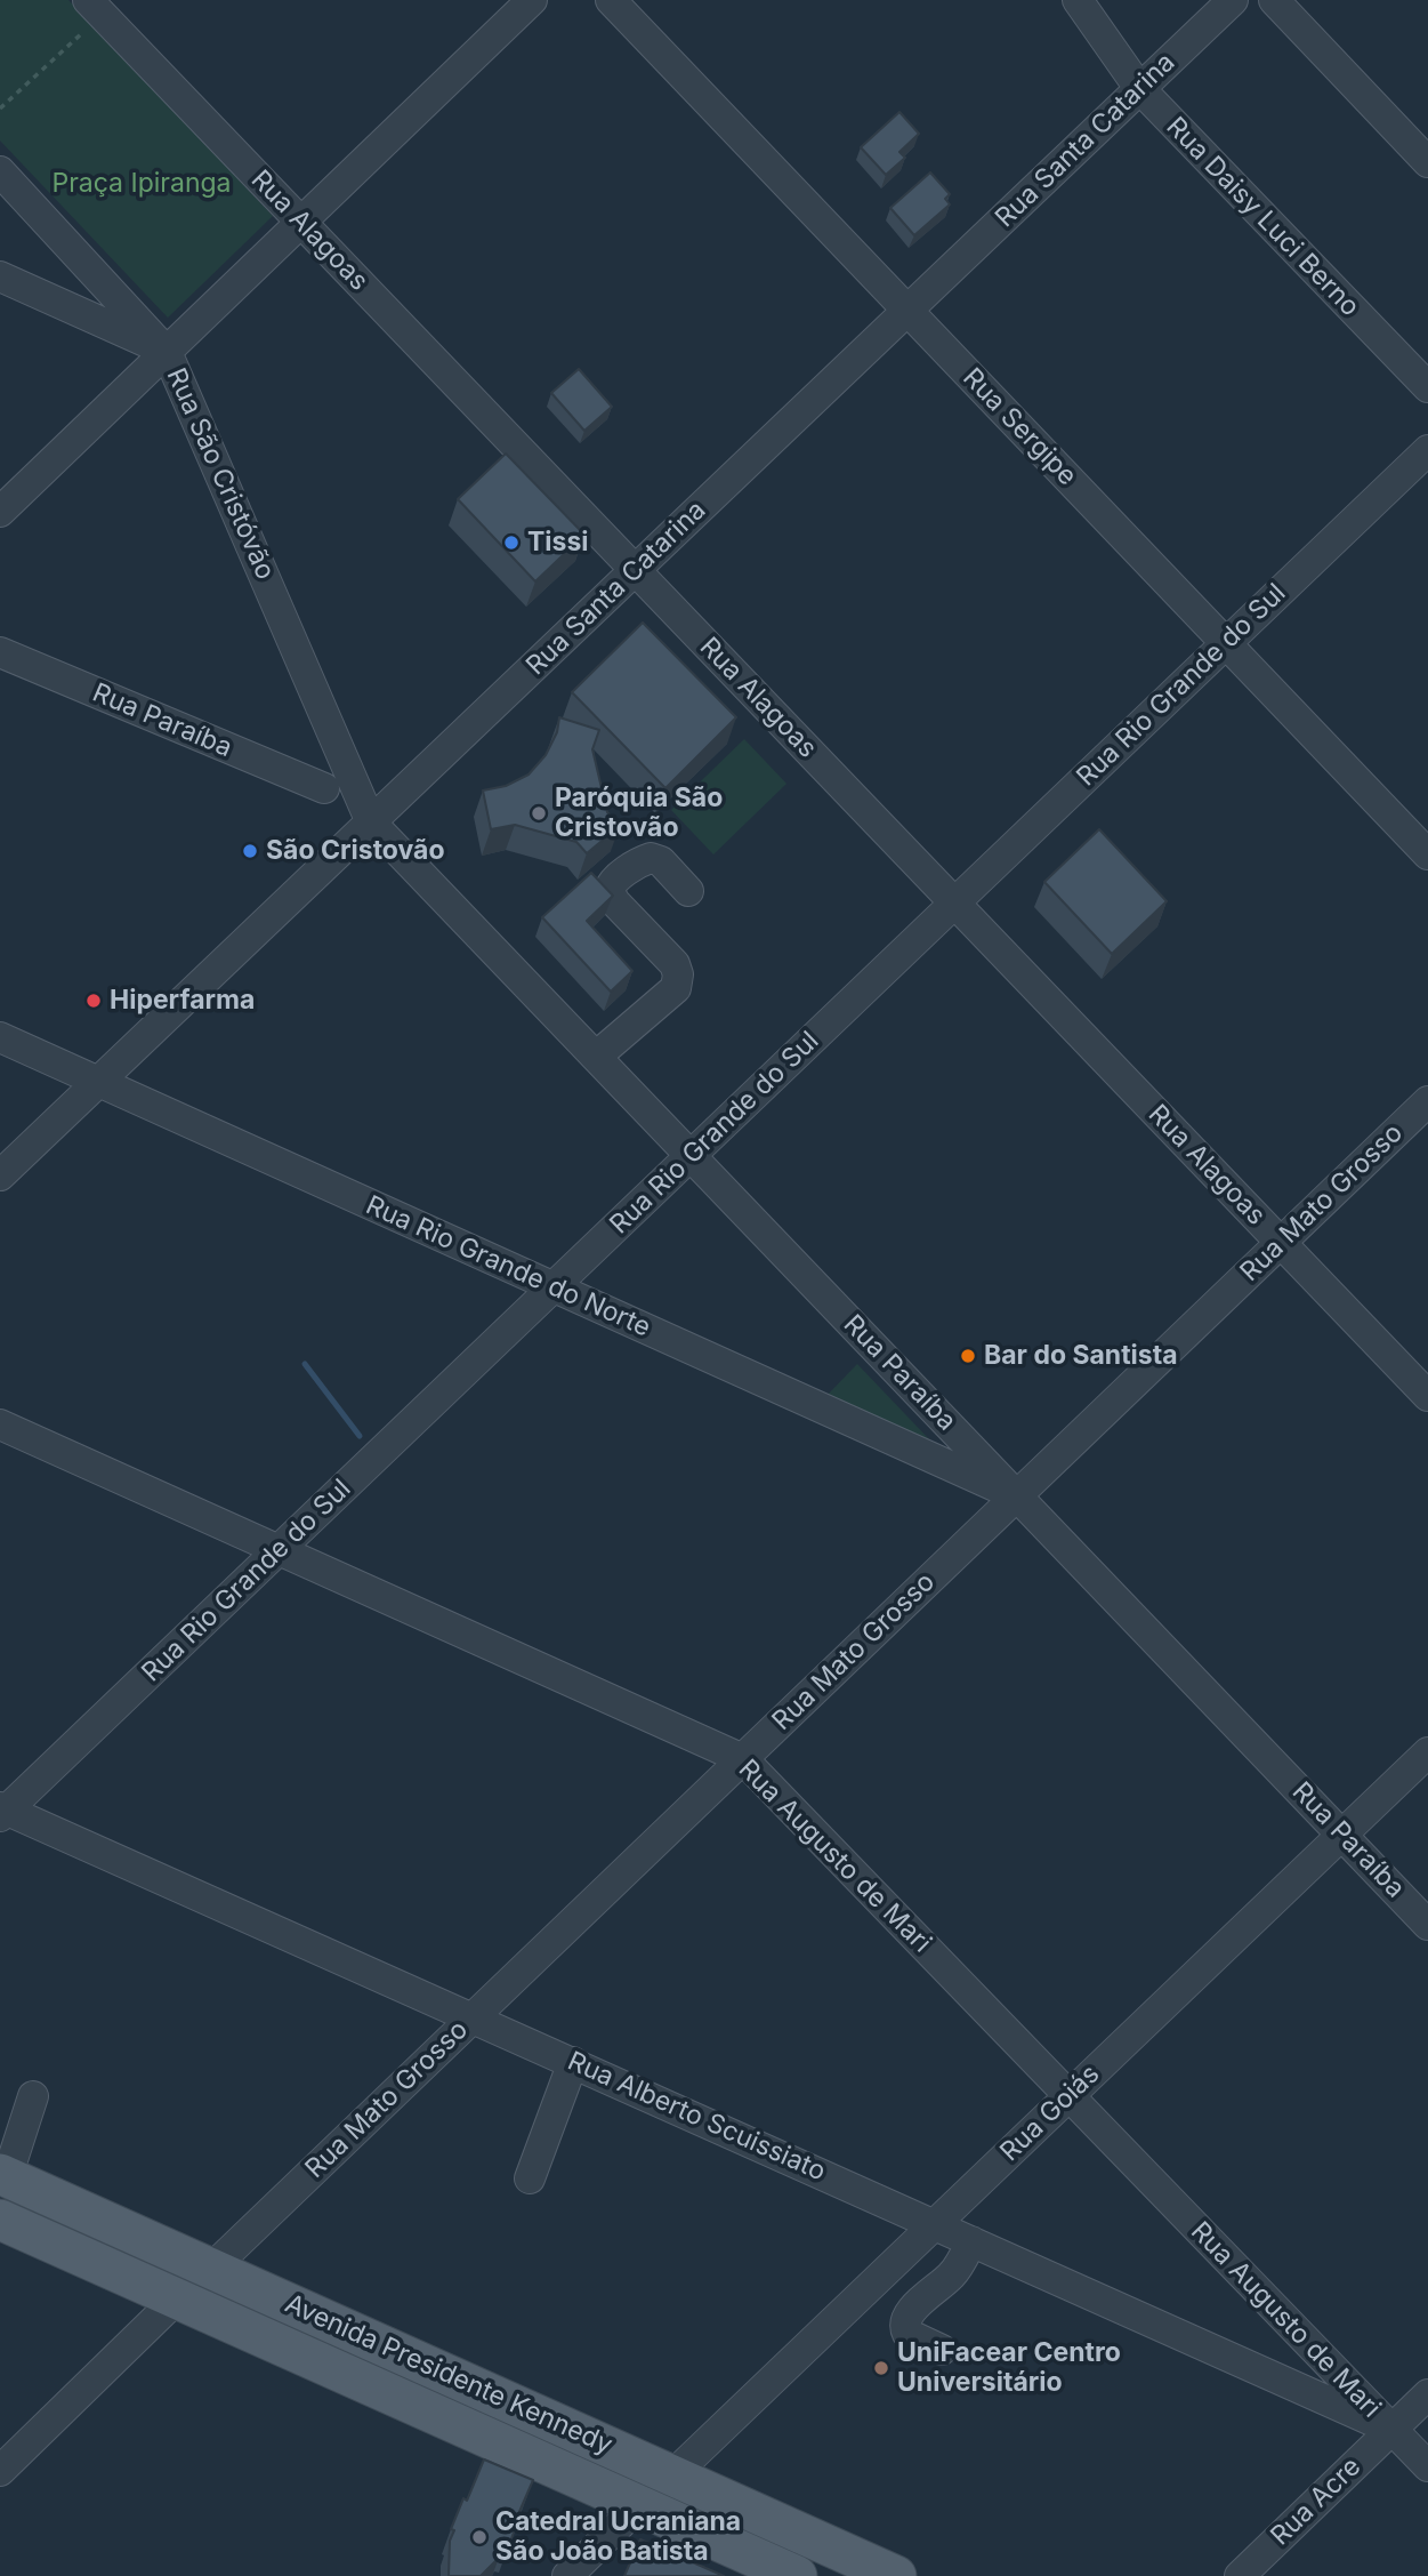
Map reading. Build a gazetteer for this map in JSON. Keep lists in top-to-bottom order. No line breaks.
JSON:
{"streets":{"main road":["Avenida Presidente Kennedy"],"street":["Rua Santa Catarina","Rua Daisy Luci Berno","Rua Alagoas","Rua Sergipe","Rua São Cristóvão","Rua Rio Grande do Sul","Rua Paraíba","Rua Mato Grosso","Rua Rio Grande do Norte","Rua Augusto de Mari","Rua Goiás","Rua Alberto Scuissiato","Rua Acre"]},"crossings":[["Rua Santa Catarina","Rua Daisy Luci Berno"],["Rua Santa Catarina","Rua Alagoas"],["Rua Santa Catarina","Rua Sergipe"],["Rua Santa Catarina","Rua São Cristóvão"],["Rua Santa Catarina","Rua Paraíba"],["Rua Santa Catarina","Rua Rio Grande do Norte"],["Rua Alagoas","Rua Rio Grande do Sul"],["Rua Alagoas","Rua Mato Grosso"],["Rua Sergipe","Rua Rio Grande do Sul"],["Rua São Cristóvão","Rua Paraíba"],["Rua Rio Grande do Sul","Rua Paraíba"],["Rua Rio Grande do Sul","Rua Rio Grande do Norte"],["Rua Rio Grande do Sul","Rua Augusto de Mari"],["Rua Rio Grande do Sul","Rua Alberto Scuissiato"],["Rua Paraíba","Rua Mato Grosso"],["Rua Paraíba","Rua Rio Grande do Norte"],["Rua Paraíba","Rua Goiás"],["Rua Mato Grosso","Rua Rio Grande do Norte"],["Rua Mato Grosso","Rua Augusto de Mari"],["Rua Mato Grosso","Rua Alberto Scuissiato"],["Rua Mato Grosso","Avenida Presidente Kennedy"],["Rua Augusto de Mari","Rua Goiás"],["Rua Augusto de Mari","Rua Alberto Scuissiato"],["Rua Augusto de Mari","Rua Acre"],["Rua Goiás","Rua Alberto Scuissiato"],["Rua Goiás","Avenida Presidente Kennedy"],["Rua Alberto Scuissiato","Rua Acre"]],"parks":["Praça Ipiranga"],"places":["Tissi","Paróquia São Cristovão","São Cristovão","Hiperfarma","Bar do Santista","UniFacear Centro Universitário","Catedral Ucraniana São João Batista"]}
